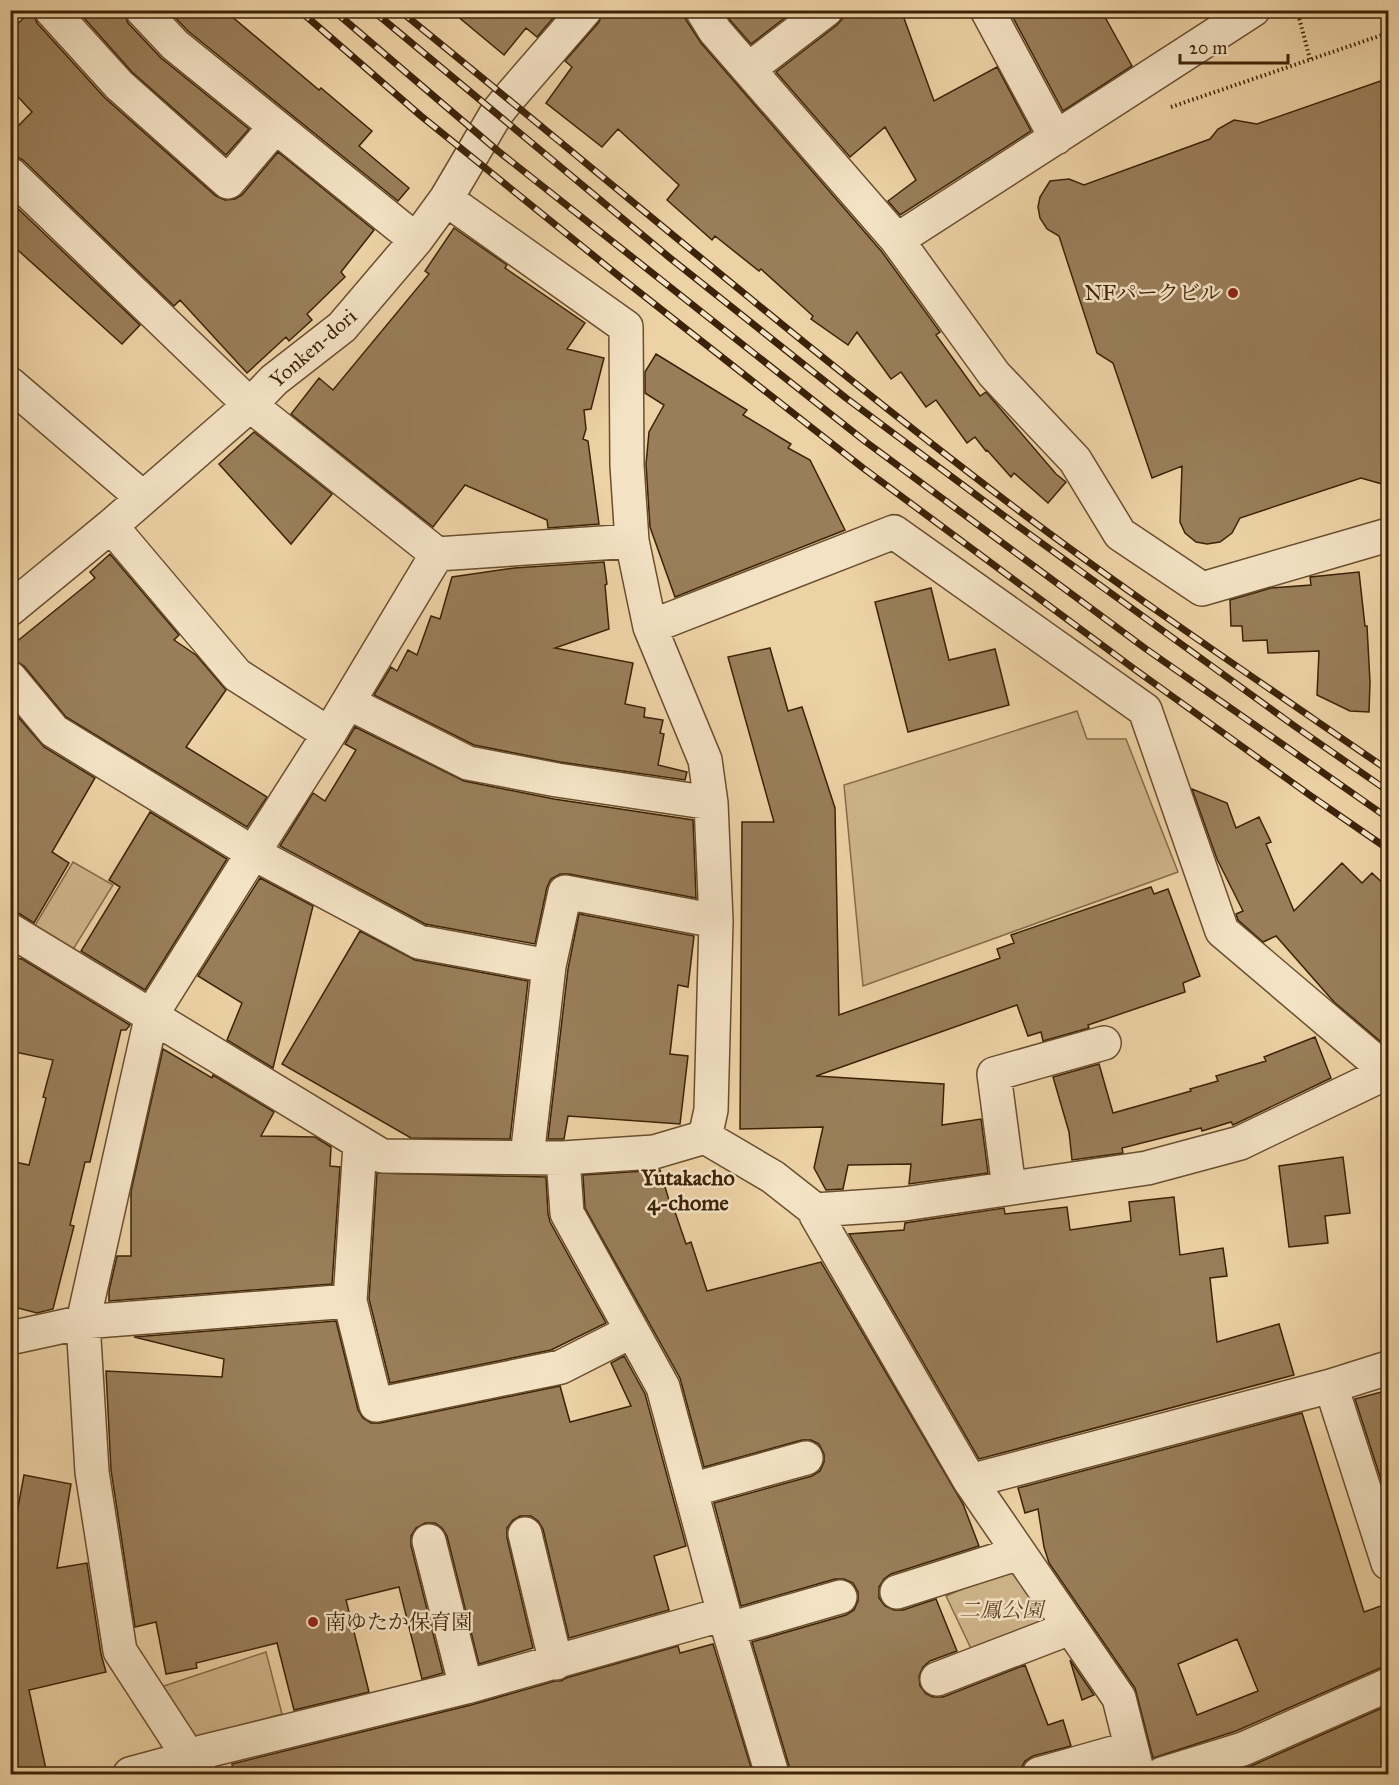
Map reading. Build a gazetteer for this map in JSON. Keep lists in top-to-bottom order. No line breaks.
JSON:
{"streets":{"street":["Yonken-dori"]},"districts":["Yutakacho 4-chome"],"parks":["二鳳公園"],"places":["NFパークビル","南ゆたか保育園"],"scale_bar":"20 m"}
